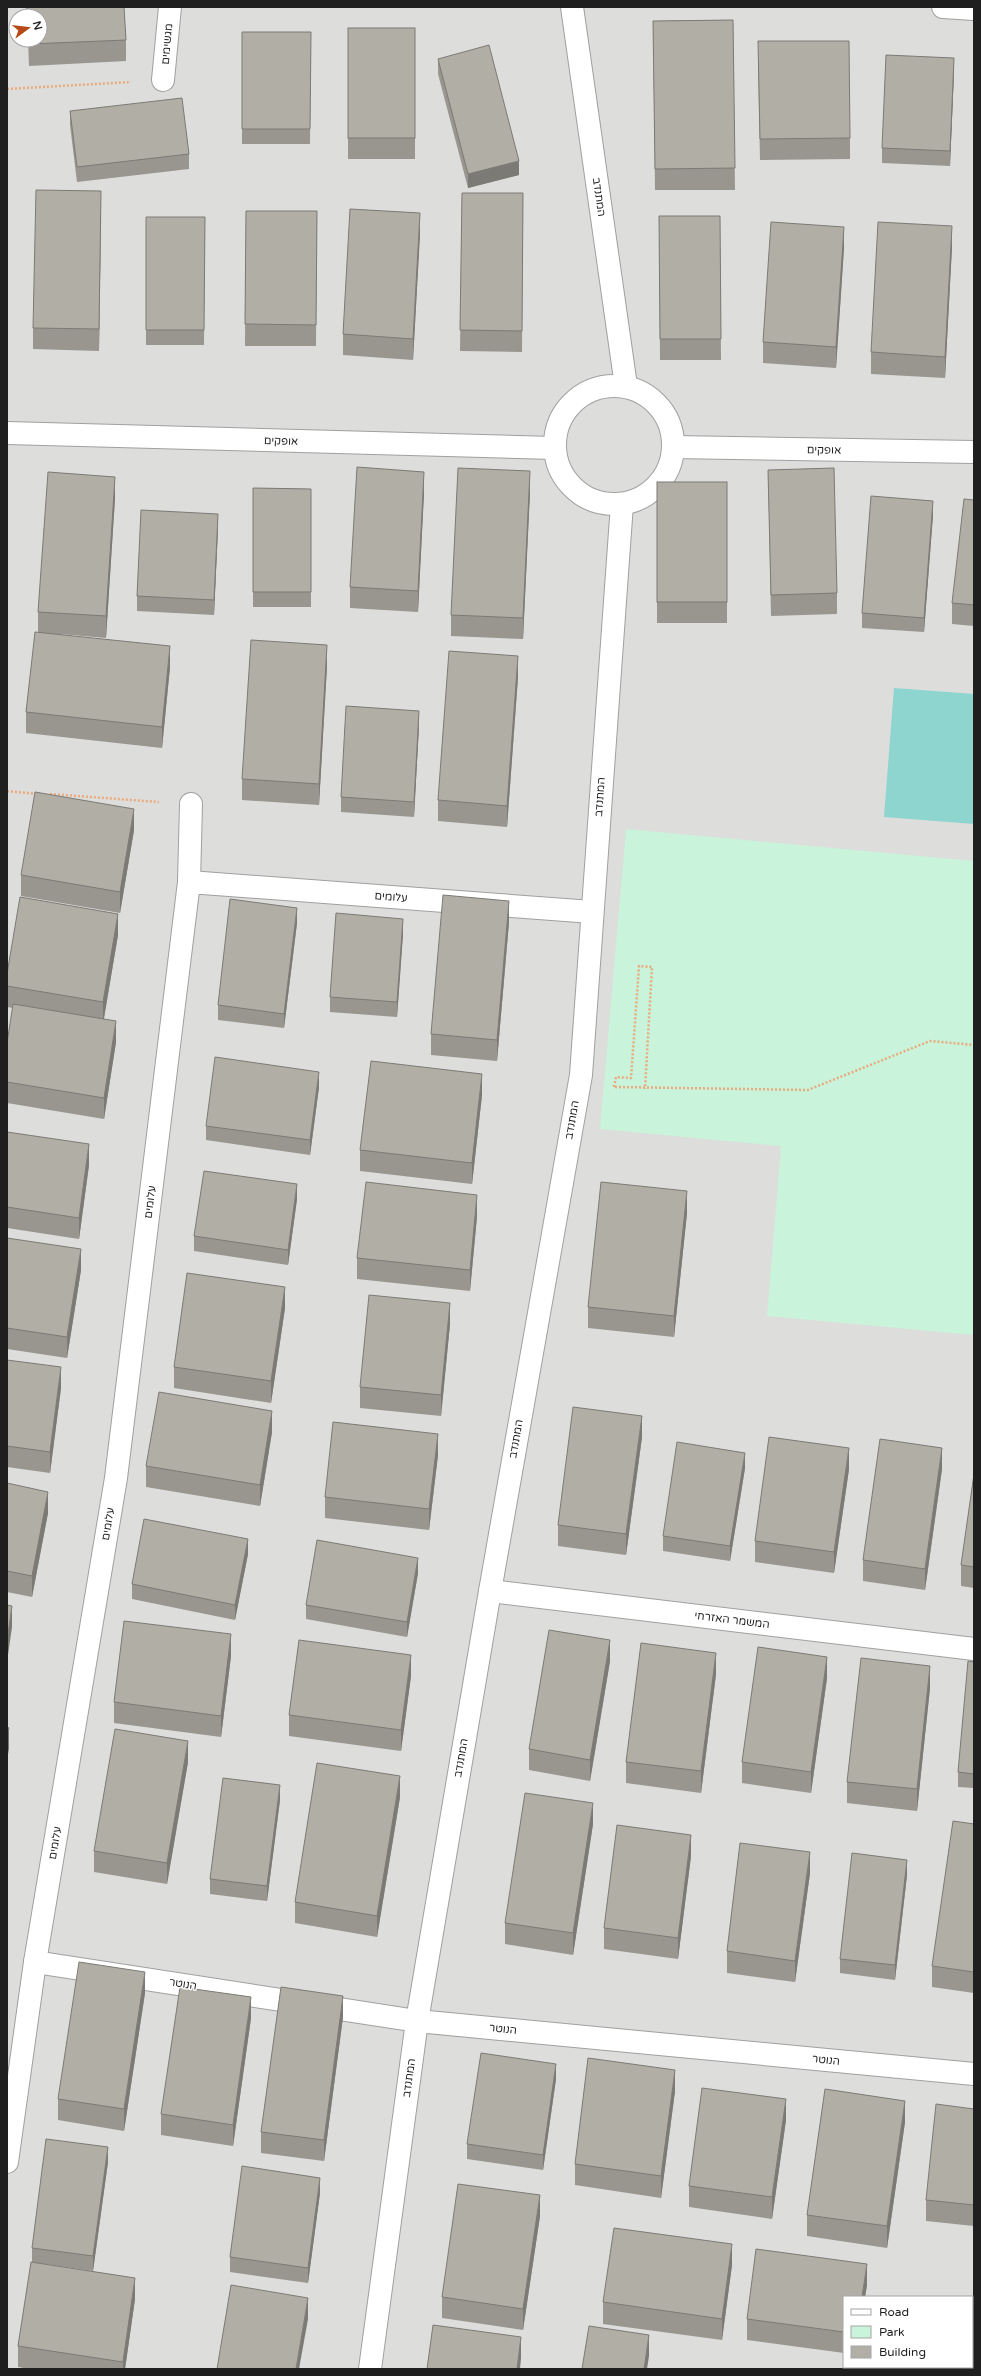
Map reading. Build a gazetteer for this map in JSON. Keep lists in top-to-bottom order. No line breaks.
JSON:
{"streets":{"street":["מגשימים","המתנדב","אופקים","עלומים","המשמר האזרחי","הנוטר"]},"crossings":[["המתנדב","אופקים"],["המתנדב","עלומים"],["המתנדב","המשמר האזרחי"],["המתנדב","הנוטר"],["עלומים","הנוטר"]],"legend":["Road","Park","Building"],"north":"right"}
